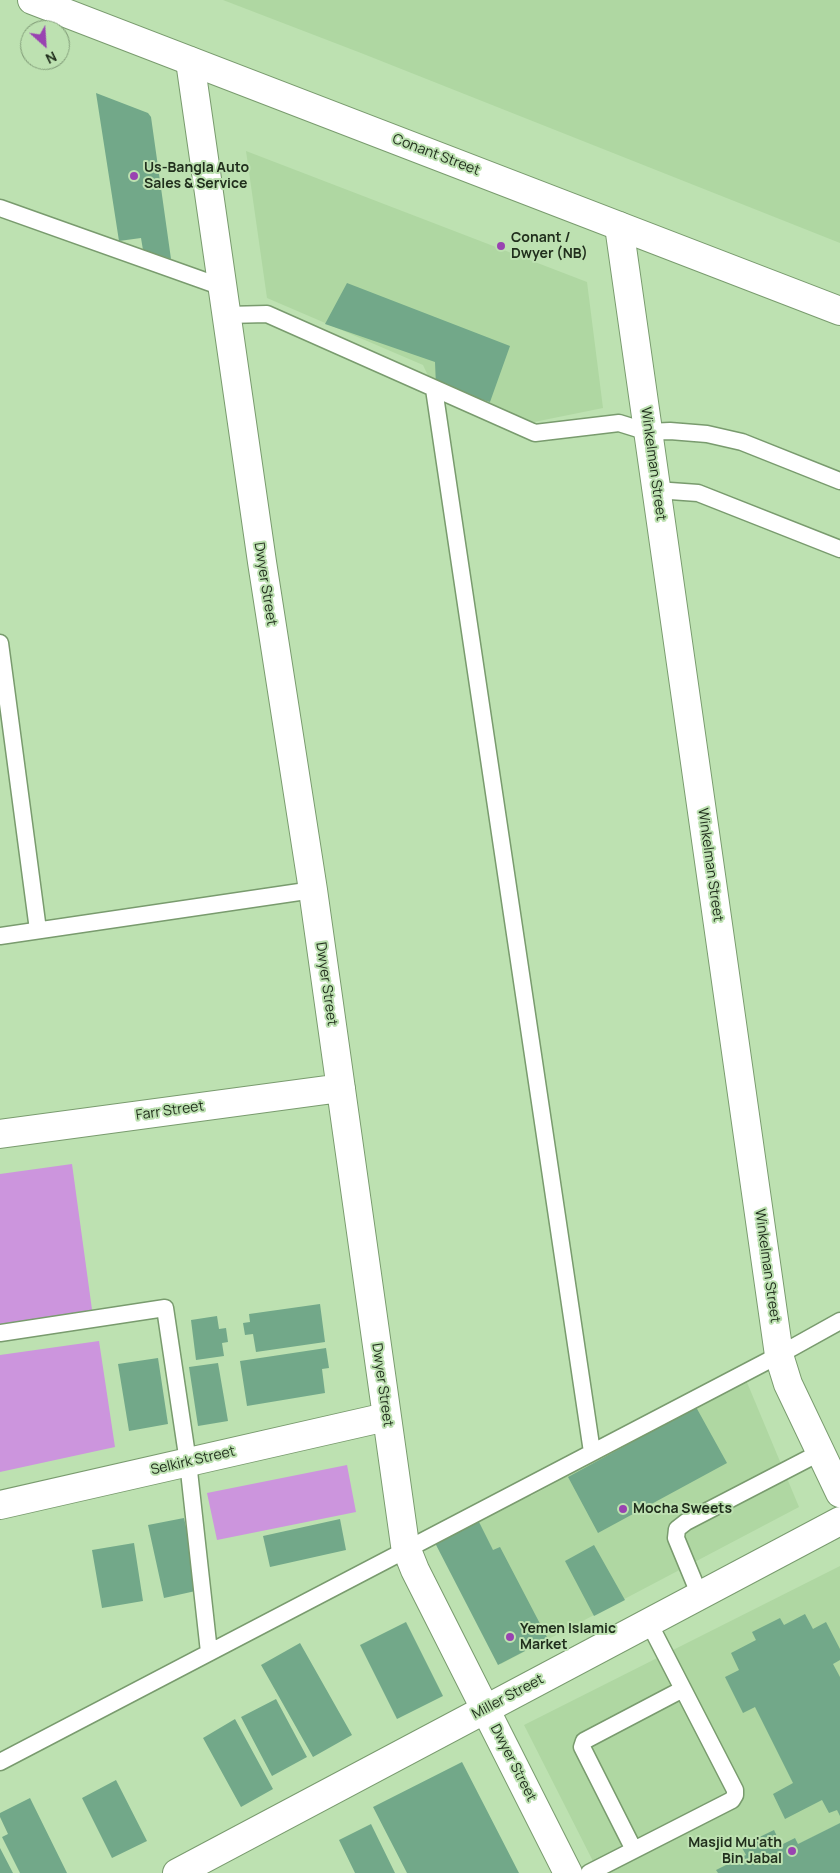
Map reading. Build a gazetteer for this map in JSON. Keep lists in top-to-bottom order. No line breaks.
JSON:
{"streets":{"street":["Conant Street","Winkelman Street","Dwyer Street","Farr Street","Selkirk Street","Miller Street"]},"crossings":[["Conant Street","Winkelman Street"],["Conant Street","Dwyer Street"],["Dwyer Street","Farr Street"],["Dwyer Street","Selkirk Street"],["Dwyer Street","Miller Street"]],"places":["Us-Bangla Auto Sales & Service","Conant / Dwyer (NB)","Mocha Sweets","Yemen Islamic Market","Masjid Mu'ath Bin Jabal"],"north":"bottom right"}
